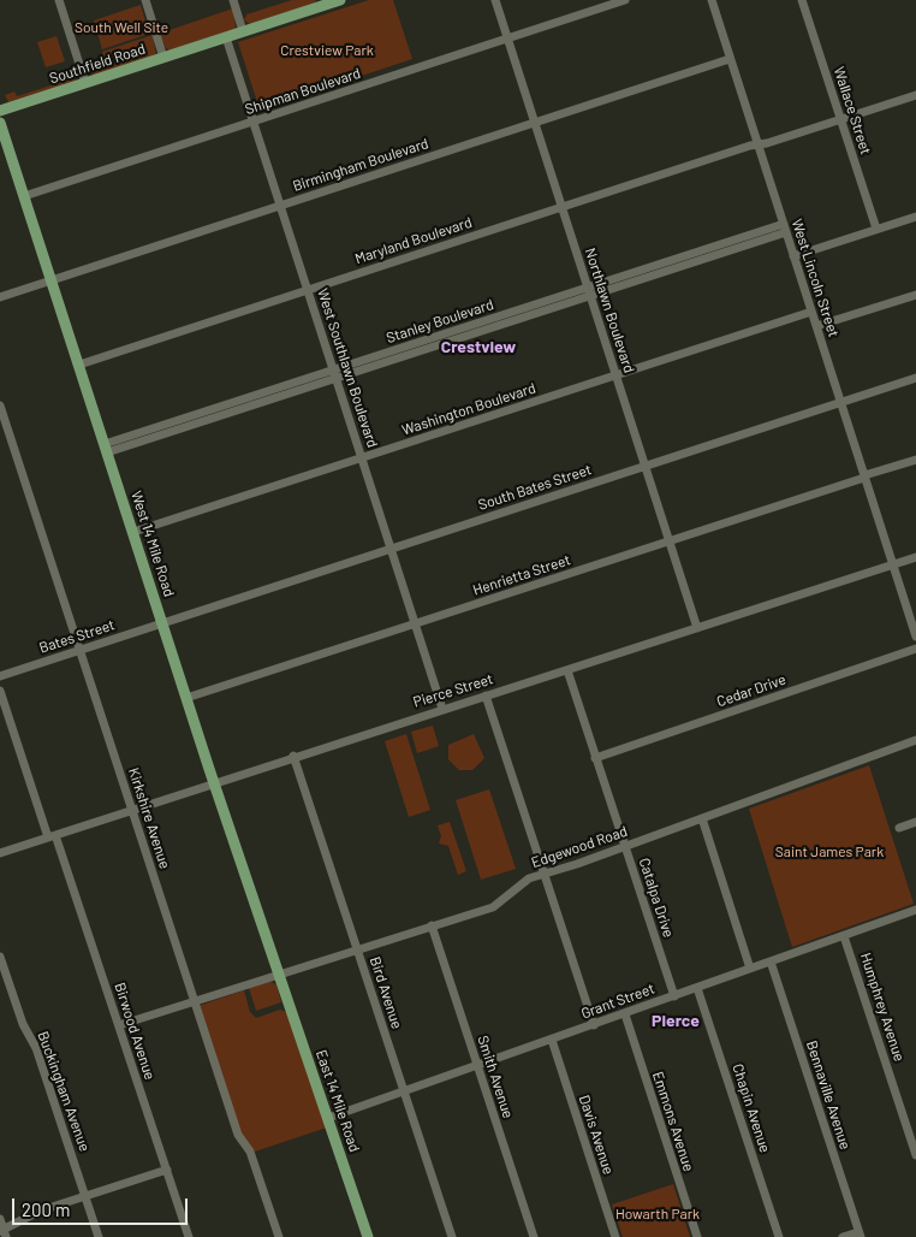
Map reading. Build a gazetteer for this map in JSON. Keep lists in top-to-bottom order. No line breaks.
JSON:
{"streets":{"main road":["Southfield Road","West 14 Mile Road","East 14 Mile Road"],"street":["Shipman Boulevard","Wallace Street","Birmingham Boulevard","Maryland Boulevard","West Lincoln Street","Northlawn Boulevard","Stanley Boulevard","West Southlawn Boulevard","Washington Boulevard","South Bates Street","Henrietta Street","Bates Street","Pierce Street","Cedar Drive","Kirkshire Avenue","Edgewood Road","Catalpa Drive","Bird Avenue","Grant Street","Humphrey Avenue","Birwood Avenue","Smith Avenue","Buckingham Avenue","Bennaville Avenue","Chapin Avenue","Emmons Avenue","Davis Avenue"]},"crossings":[["Southfield Road","West Southlawn Boulevard"],["Shipman Boulevard","Northlawn Boulevard"],["Shipman Boulevard","West Southlawn Boulevard"],["Shipman Boulevard","West 14 Mile Road"],["Wallace Street","Maryland Boulevard"],["Birmingham Boulevard","West Lincoln Street"],["Birmingham Boulevard","Northlawn Boulevard"],["Birmingham Boulevard","West Southlawn Boulevard"],["Birmingham Boulevard","West 14 Mile Road"],["Maryland Boulevard","West Lincoln Street"],["Maryland Boulevard","Northlawn Boulevard"],["Maryland Boulevard","West Southlawn Boulevard"],["Maryland Boulevard","West 14 Mile Road"],["West Lincoln Street","Stanley Boulevard"],["West Lincoln Street","Washington Boulevard"],["West Lincoln Street","South Bates Street"],["West Lincoln Street","Henrietta Street"],["West Lincoln Street","Pierce Street"],["Northlawn Boulevard","Stanley Boulevard"],["Northlawn Boulevard","Washington Boulevard"],["Northlawn Boulevard","South Bates Street"],["Northlawn Boulevard","Henrietta Street"],["Northlawn Boulevard","Pierce Street"],["Stanley Boulevard","West Southlawn Boulevard"],["Stanley Boulevard","West 14 Mile Road"],["West Southlawn Boulevard","Washington Boulevard"],["West Southlawn Boulevard","South Bates Street"],["West Southlawn Boulevard","Henrietta Street"],["West Southlawn Boulevard","Pierce Street"],["Washington Boulevard","West 14 Mile Road"],["South Bates Street","West 14 Mile Road"],["South Bates Street","Bates Street"],["West 14 Mile Road","Henrietta Street"],["West 14 Mile Road","Bates Street"],["West 14 Mile Road","Pierce Street"],["West 14 Mile Road","Edgewood Road"],["West 14 Mile Road","East 14 Mile Road"],["Bates Street","Kirkshire Avenue"],["Pierce Street","Kirkshire Avenue"],["Pierce Street","Catalpa Drive"],["Pierce Street","Bird Avenue"],["Pierce Street","Birwood Avenue"],["Cedar Drive","Catalpa Drive"],["Kirkshire Avenue","Edgewood Road"],["Edgewood Road","Catalpa Drive"],["Edgewood Road","Bird Avenue"],["Edgewood Road","Birwood Avenue"],["Edgewood Road","Smith Avenue"],["Edgewood Road","East 14 Mile Road"],["Catalpa Drive","Grant Street"],["Bird Avenue","Grant Street"],["Grant Street","Humphrey Avenue"],["Grant Street","Smith Avenue"],["Grant Street","Bennaville Avenue"],["Grant Street","East 14 Mile Road"],["Grant Street","Chapin Avenue"],["Grant Street","Emmons Avenue"],["Grant Street","Davis Avenue"]],"districts":["Crestview","Pierce"],"parks":["South Well Site","Crestview Park","Saint James Park","Howarth Park"],"scale_bar":"200 m"}
